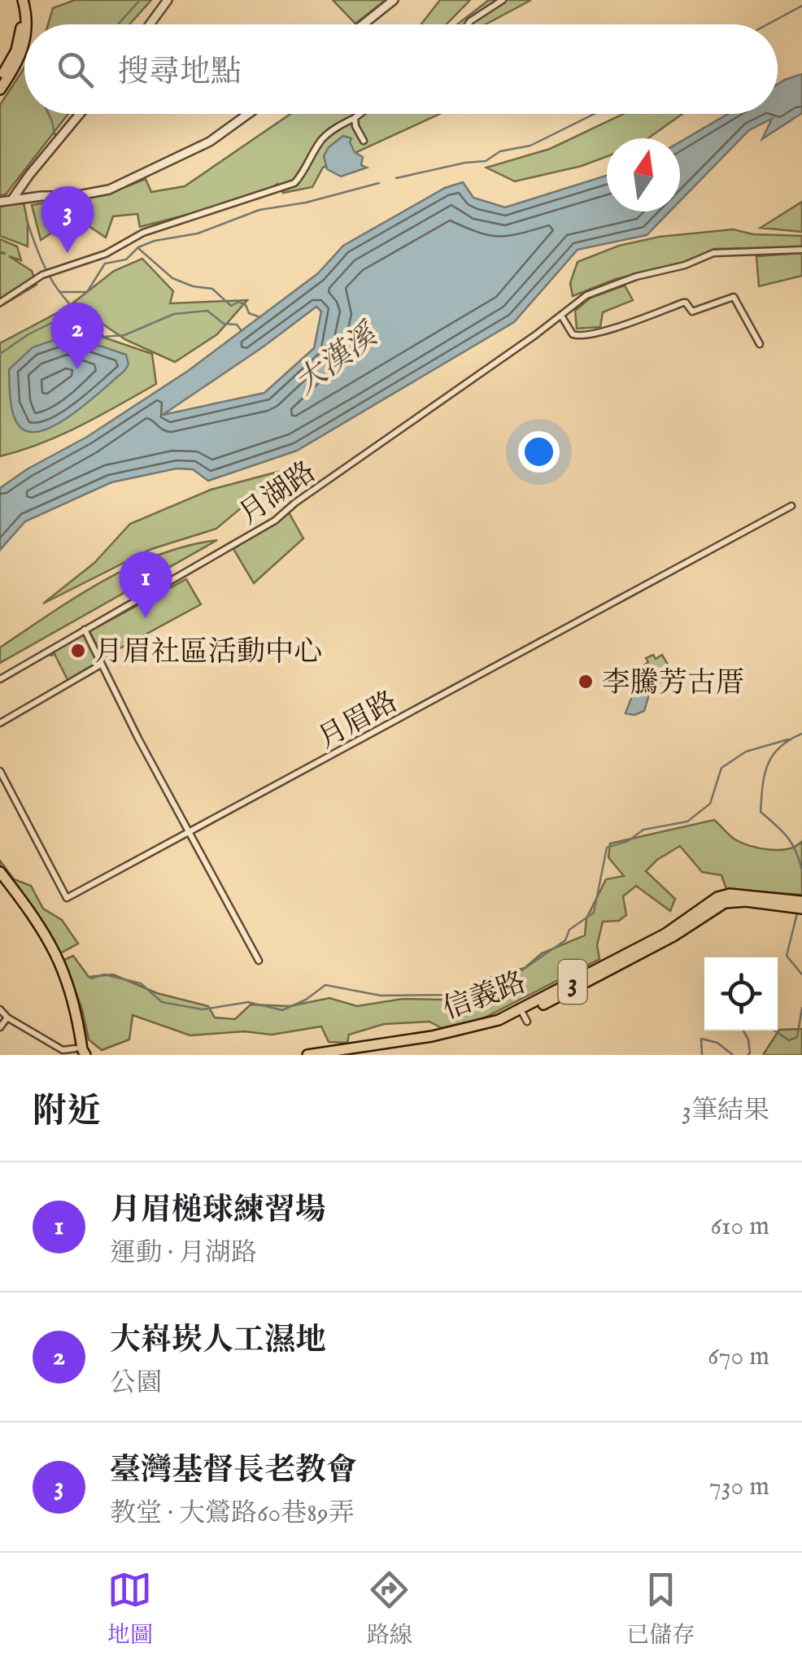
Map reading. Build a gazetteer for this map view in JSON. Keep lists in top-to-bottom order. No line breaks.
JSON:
{"streets":{"main road":["3","信義路"],"street":["月湖路","月眉路"]},"water":["大漢溪"],"places":["月眉社區活動中心","李騰芳古厝"],"north":"top","page":{"search":"搜尋地點","pins":["3","2","1"],"heading":["附近","3筆結果"],"list":[{"mark":"1","name":"月眉槌球練習場","note":"運動 · 月湖路","value":"610 m"},{"mark":"2","name":"大嵙崁人工濕地","note":"公園","value":"670 m"},{"mark":"3","name":"臺灣基督長老教會","note":"教堂 · 大鶯路60巷89弄","value":"730 m"}],"nav":["地圖","路線","已儲存"]}}
